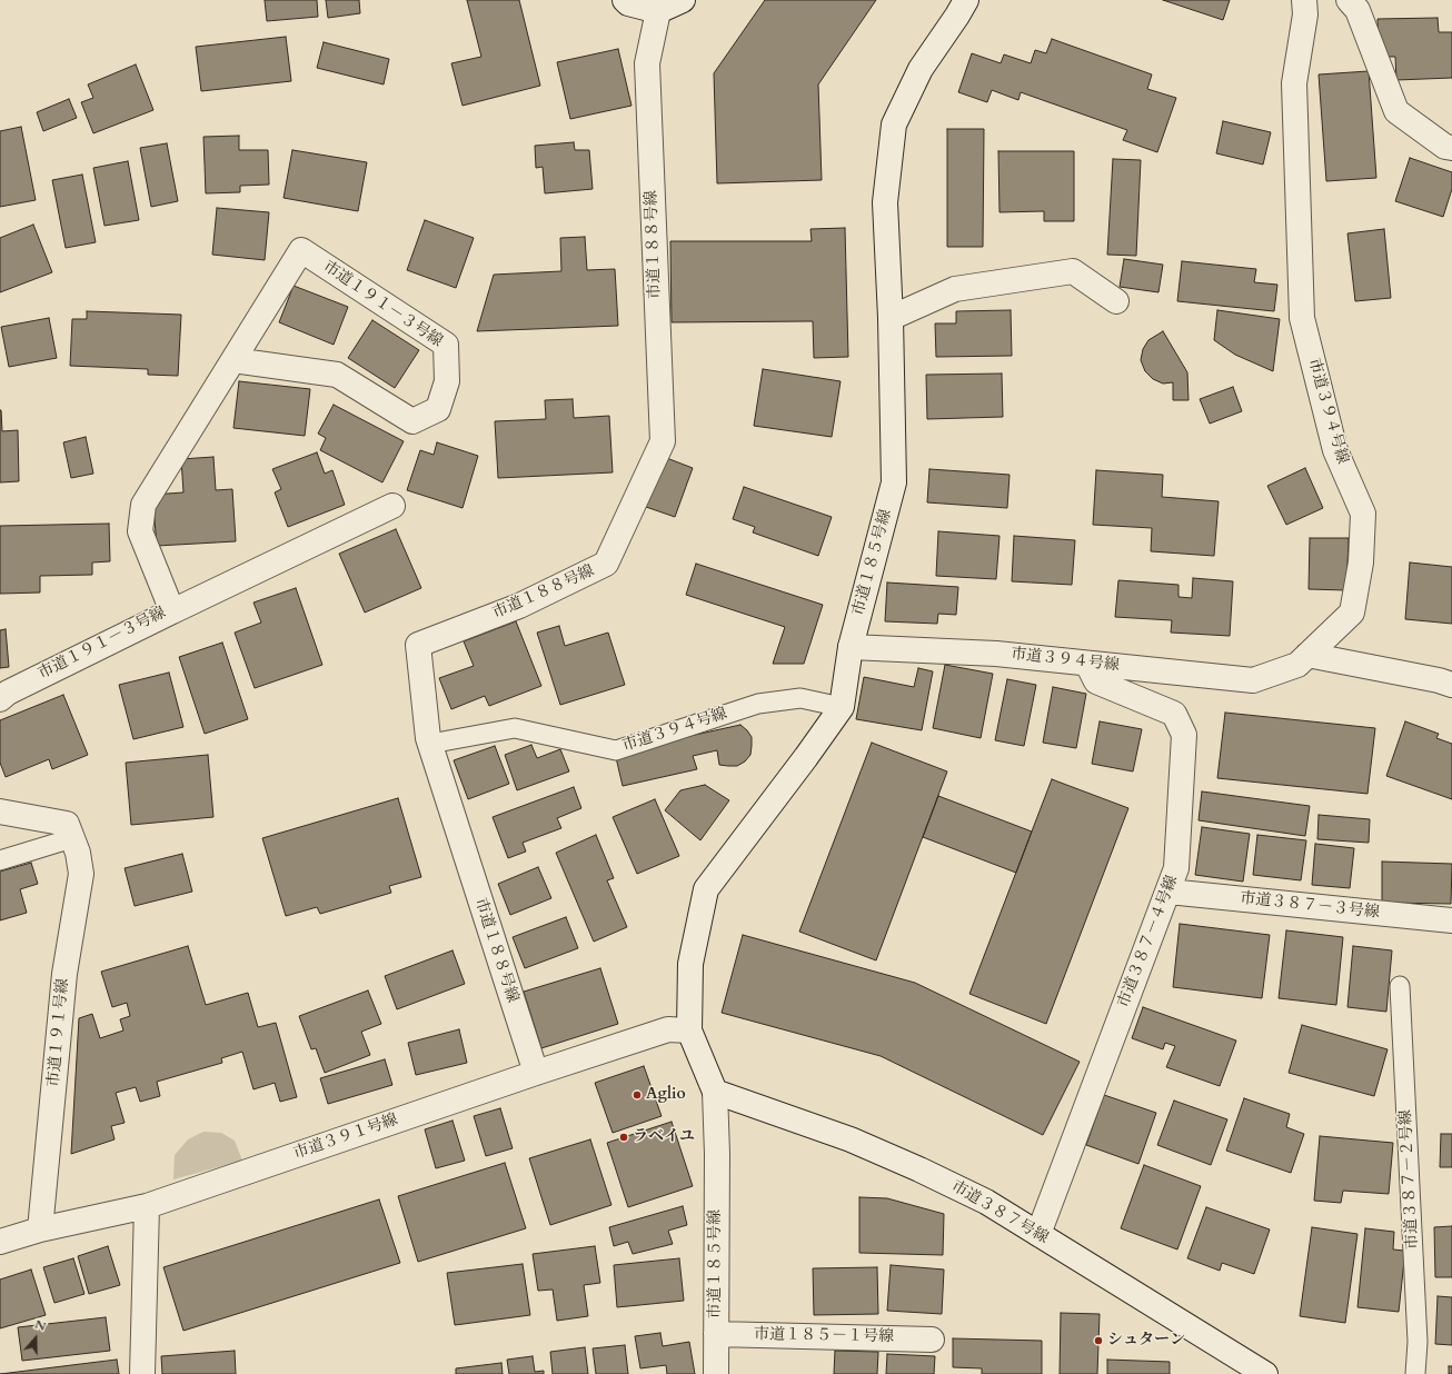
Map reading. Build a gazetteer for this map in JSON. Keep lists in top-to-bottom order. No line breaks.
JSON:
{"streets":{"street":["市道１８８号線","市道１９１－３号線","市道３９４号線","市道１８５号線","市道３８７－３号線","市道３８７－４号線","市道１９１号線","市道３９１号線","市道３８７号線","市道１８５－１号線"],"lane":["市道３８７－２号線"]},"crossings":[["市道１８８号線","市道３９４号線"],["市道１８８号線","市道３９１号線"],["市道３９４号線","市道１８５号線"],["市道３９４号線","市道３８７－４号線"],["市道１８５号線","市道３９１号線"],["市道１８５号線","市道３８７号線"],["市道１８５号線","市道１８５－１号線"],["市道３８７－３号線","市道３８７－４号線"],["市道３８７－４号線","市道３８７号線"],["市道１９１号線","市道３９１号線"]],"places":["Aglio","ラベイユ","シュターン"],"north":"top"}
